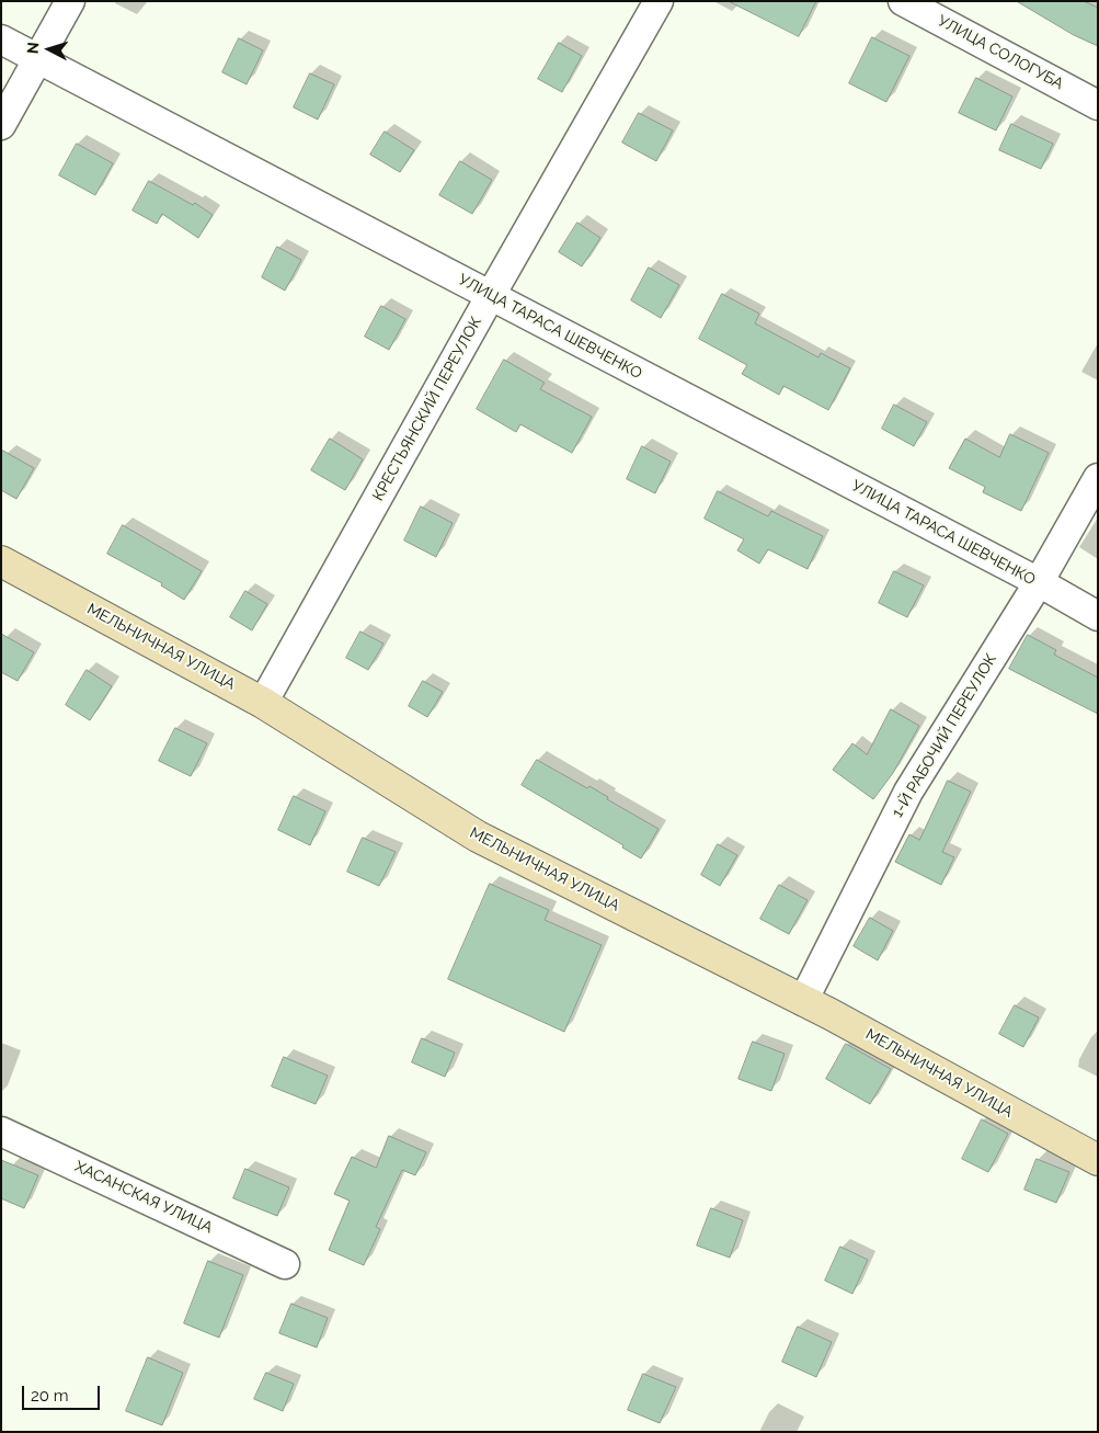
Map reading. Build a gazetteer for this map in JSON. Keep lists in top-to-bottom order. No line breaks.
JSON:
{"streets":{"main road":["МЕЛЬНИЧНАЯ УЛИЦА"],"street":["УЛИЦА СОЛОГУБА","УЛИЦА ТАРАСА ШЕВЧЕНКО","КРЕСТЬЯНСКИЙ ПЕРЕУЛОК","1-Й РАБОЧИЙ ПЕРЕУЛОК","ХАСАНСКАЯ УЛИЦА"]},"crossings":[["УЛИЦА ТАРАСА ШЕВЧЕНКО","КРЕСТЬЯНСКИЙ ПЕРЕУЛОК"],["УЛИЦА ТАРАСА ШЕВЧЕНКО","1-Й РАБОЧИЙ ПЕРЕУЛОК"],["КРЕСТЬЯНСКИЙ ПЕРЕУЛОК","МЕЛЬНИЧНАЯ УЛИЦА"],["МЕЛЬНИЧНАЯ УЛИЦА","1-Й РАБОЧИЙ ПЕРЕУЛОК"]],"scale_bar":"20 m","north":"left"}
